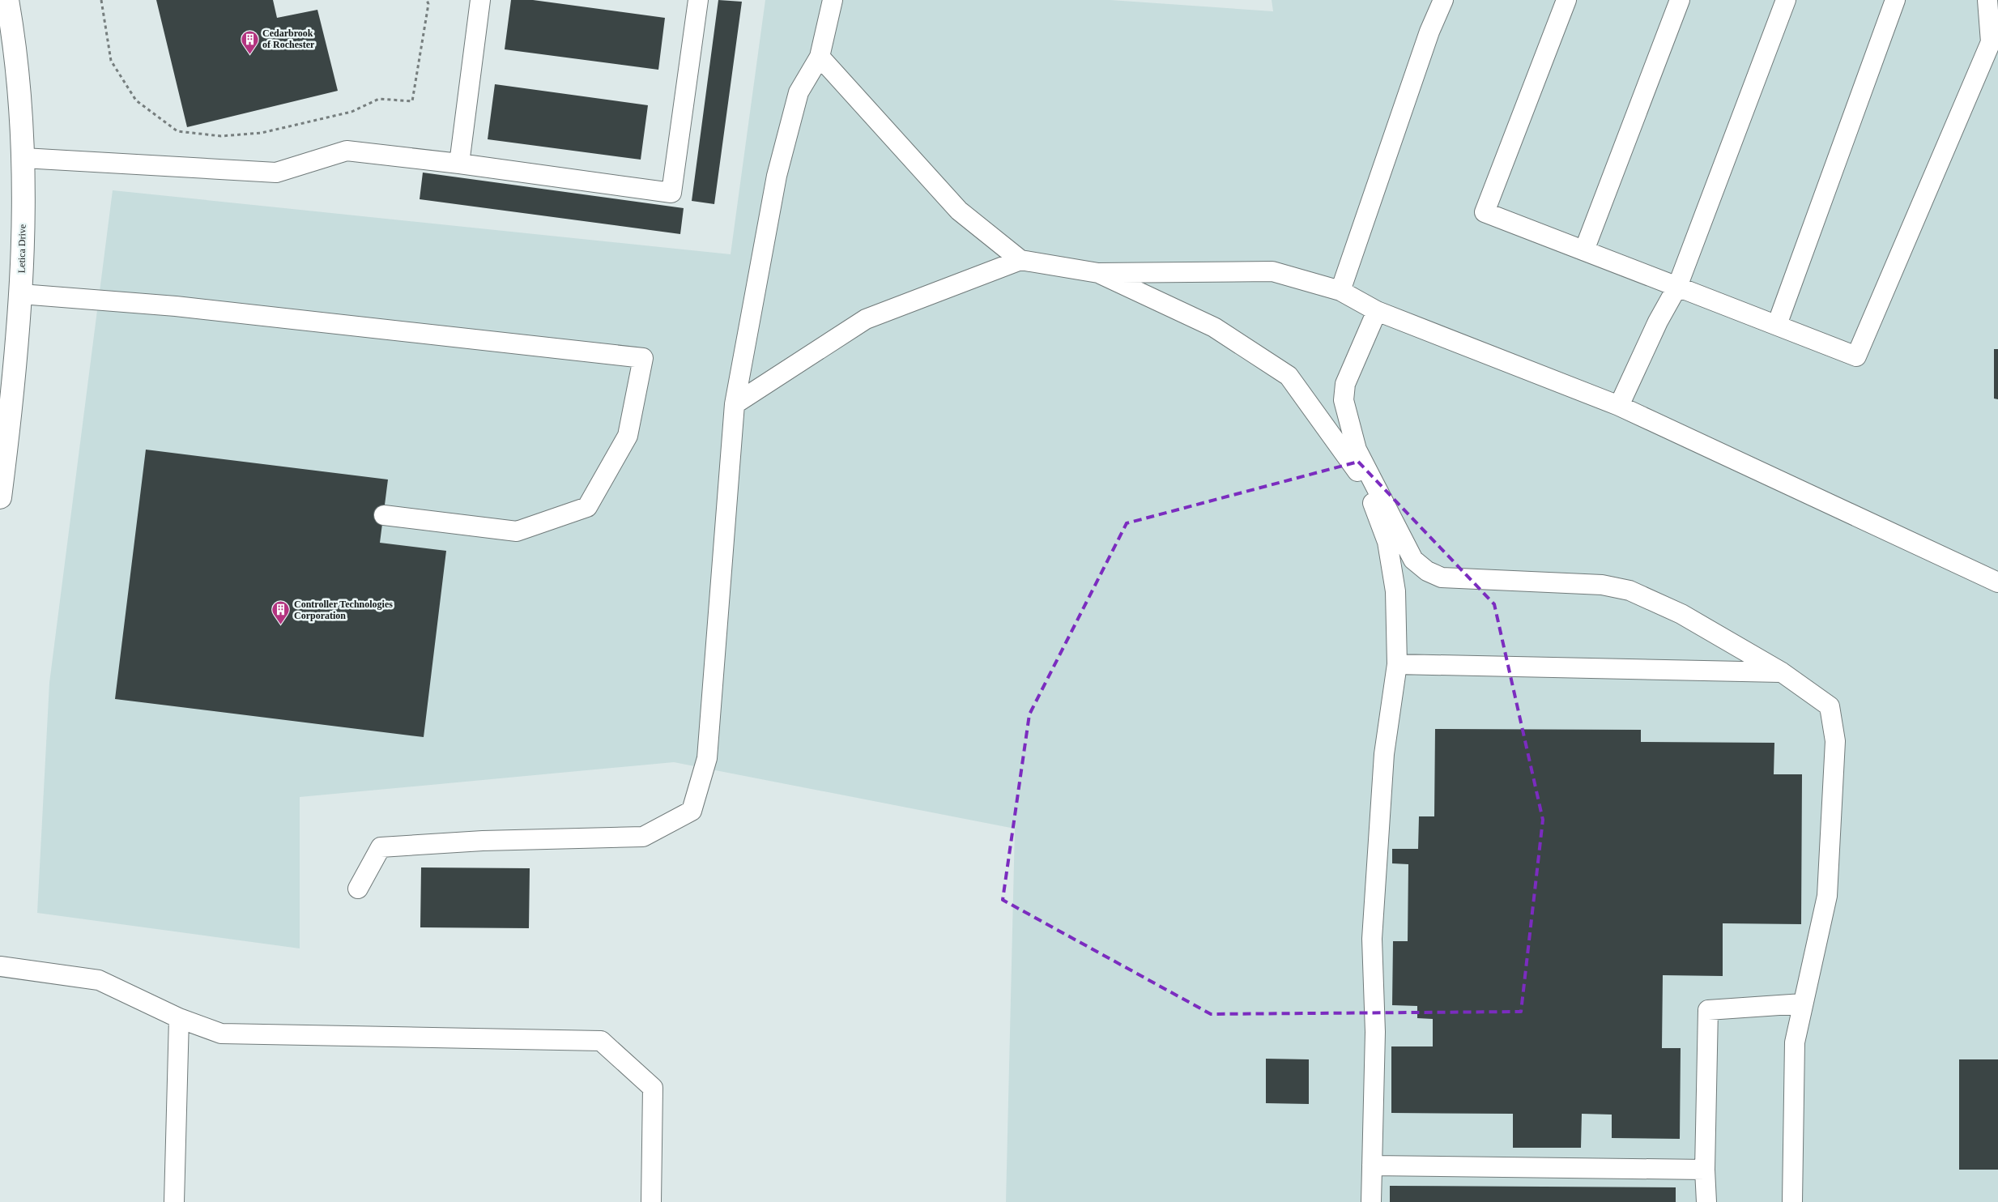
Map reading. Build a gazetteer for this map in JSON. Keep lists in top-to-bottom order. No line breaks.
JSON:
{"streets":{"street":["Letica Drive"]},"places":{"building":["Cedarbrook of Rochester","Controller Technologies Corporation"]}}
